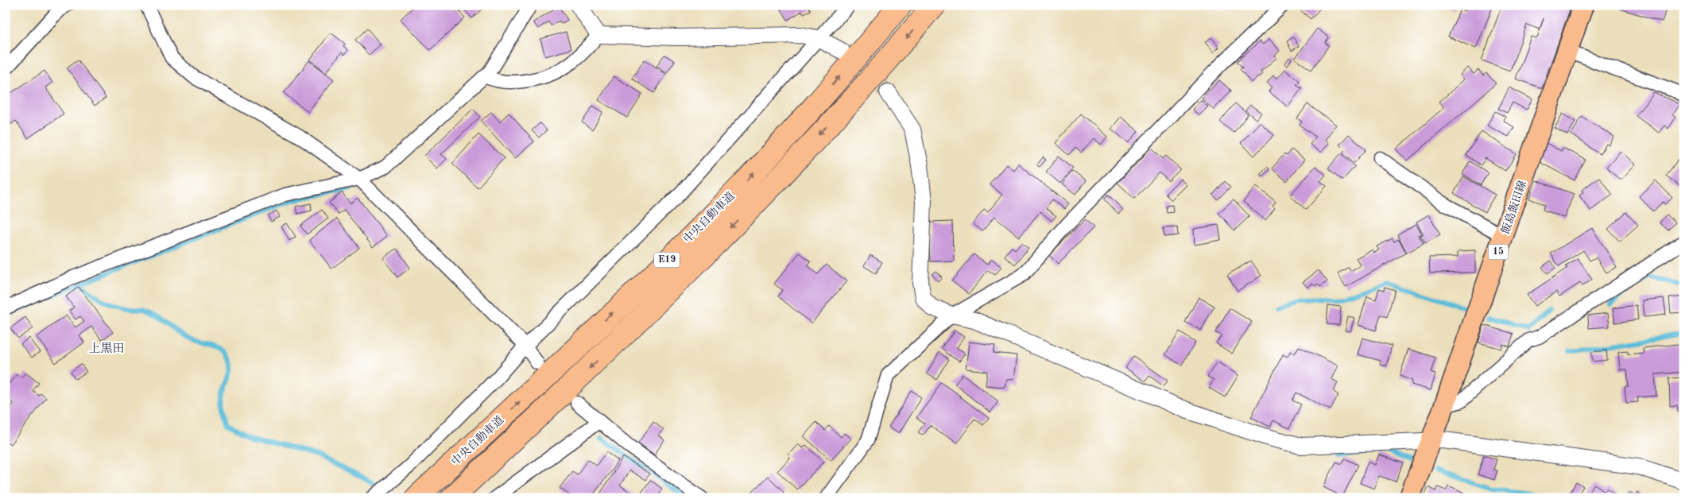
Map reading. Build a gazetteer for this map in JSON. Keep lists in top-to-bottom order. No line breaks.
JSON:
{"streets":{"highway":["中央自動車道","E19"],"main road":["飯島飯田線","15"]},"districts":["上黒田"]}
